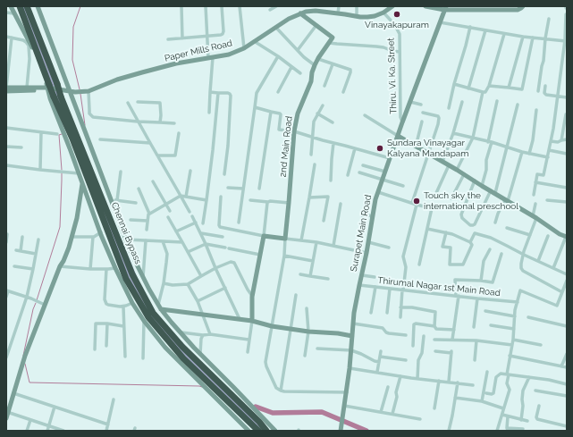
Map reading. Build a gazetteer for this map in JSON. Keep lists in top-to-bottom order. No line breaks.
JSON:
{"streets":{"highway":["Chennai Bypass"],"street":["Paper Mills Road","Thiru. Vi. Ka. Street","2nd Main Road","Surapet Main Road","Thirumal Nagar 1st Main Road"]},"crossings":[["Paper Mills Road","Thiru. Vi. Ka. Street"],["Thiru. Vi. Ka. Street","Surapet Main Road"],["Surapet Main Road","Thirumal Nagar 1st Main Road"]],"places":["Vinayakapuram","Sundara Vinayagar Kalyana Mandapam","Touch sky the international preschool"]}
